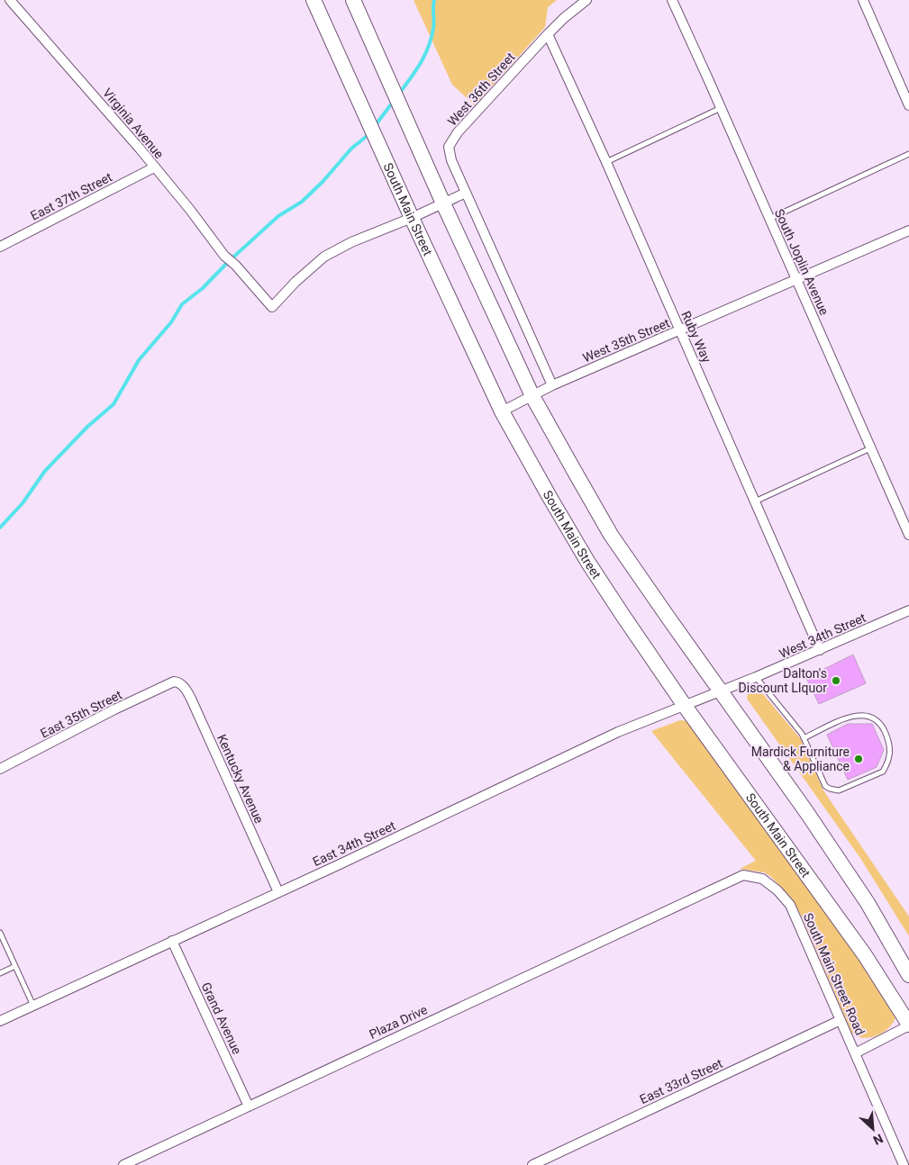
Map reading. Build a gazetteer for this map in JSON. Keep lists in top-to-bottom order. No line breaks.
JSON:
{"streets":{"main road":["South Main Street"],"street":["West 36th Street","Virginia Avenue","East 37th Street","South Joplin Avenue","Ruby Way","West 35th Street","West 34th Street","East 35th Street","Kentucky Avenue","East 34th Street","South Main Street Road","Grand Avenue","Plaza Drive","East 33rd Street"]},"crossings":[["West 36th Street","Ruby Way"],["Virginia Avenue","East 37th Street"],["Virginia Avenue","South Main Street"],["South Main Street","West 35th Street"],["South Main Street","East 34th Street"],["South Joplin Avenue","West 35th Street"],["Ruby Way","West 35th Street"],["Ruby Way","West 34th Street"],["West 34th Street","East 34th Street"],["East 35th Street","Kentucky Avenue"],["Kentucky Avenue","East 34th Street"],["East 34th Street","Grand Avenue"],["South Main Street Road","Plaza Drive"],["South Main Street Road","East 33rd Street"],["Grand Avenue","Plaza Drive"]],"places":["Dalton's Discount LIquor","Mardick Furniture & Appliance"],"north":"bottom right"}
